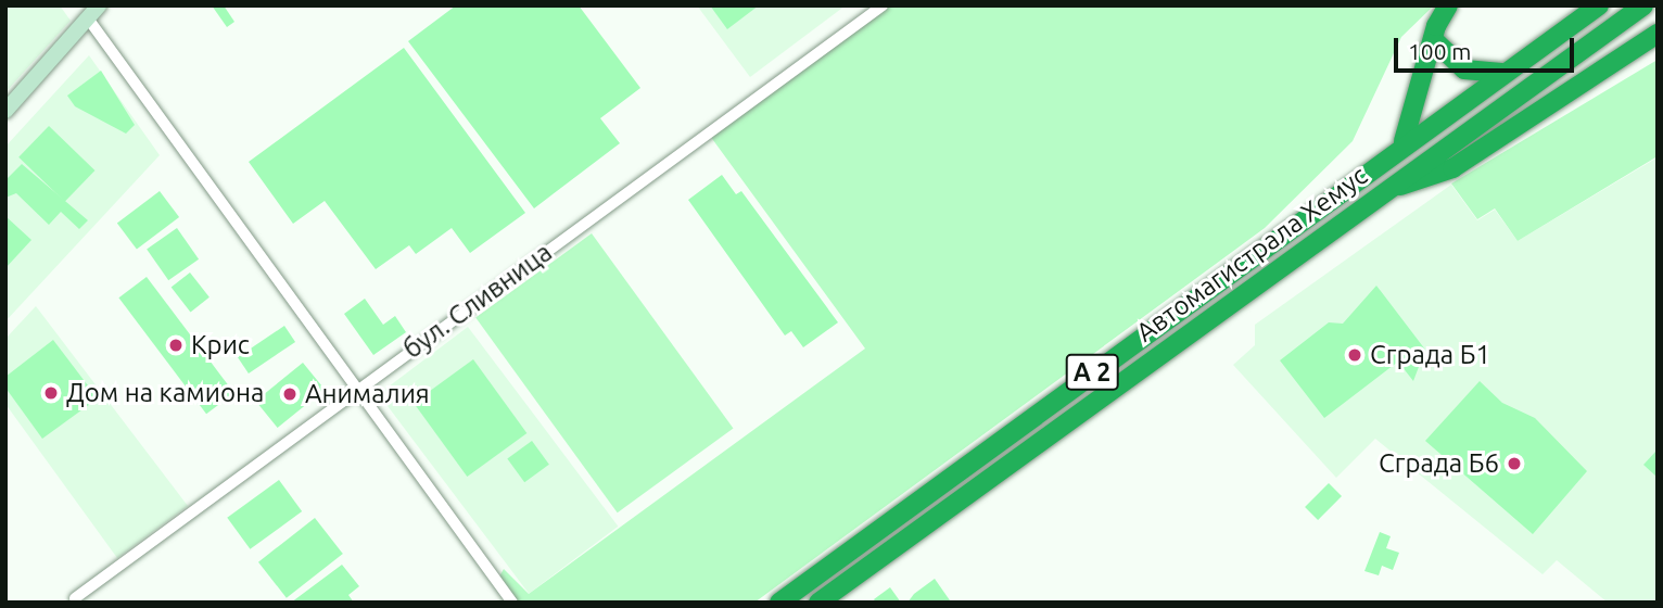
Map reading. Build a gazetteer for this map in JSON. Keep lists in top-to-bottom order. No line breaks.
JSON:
{"streets":{"highway":["Автомагистрала Хемус","A 2"],"street":["бул. Сливница"]},"places":["Крис","Сграда Б1","Дом на камиона","Анималия","Сграда Б6"],"scale_bar":"100 m"}
